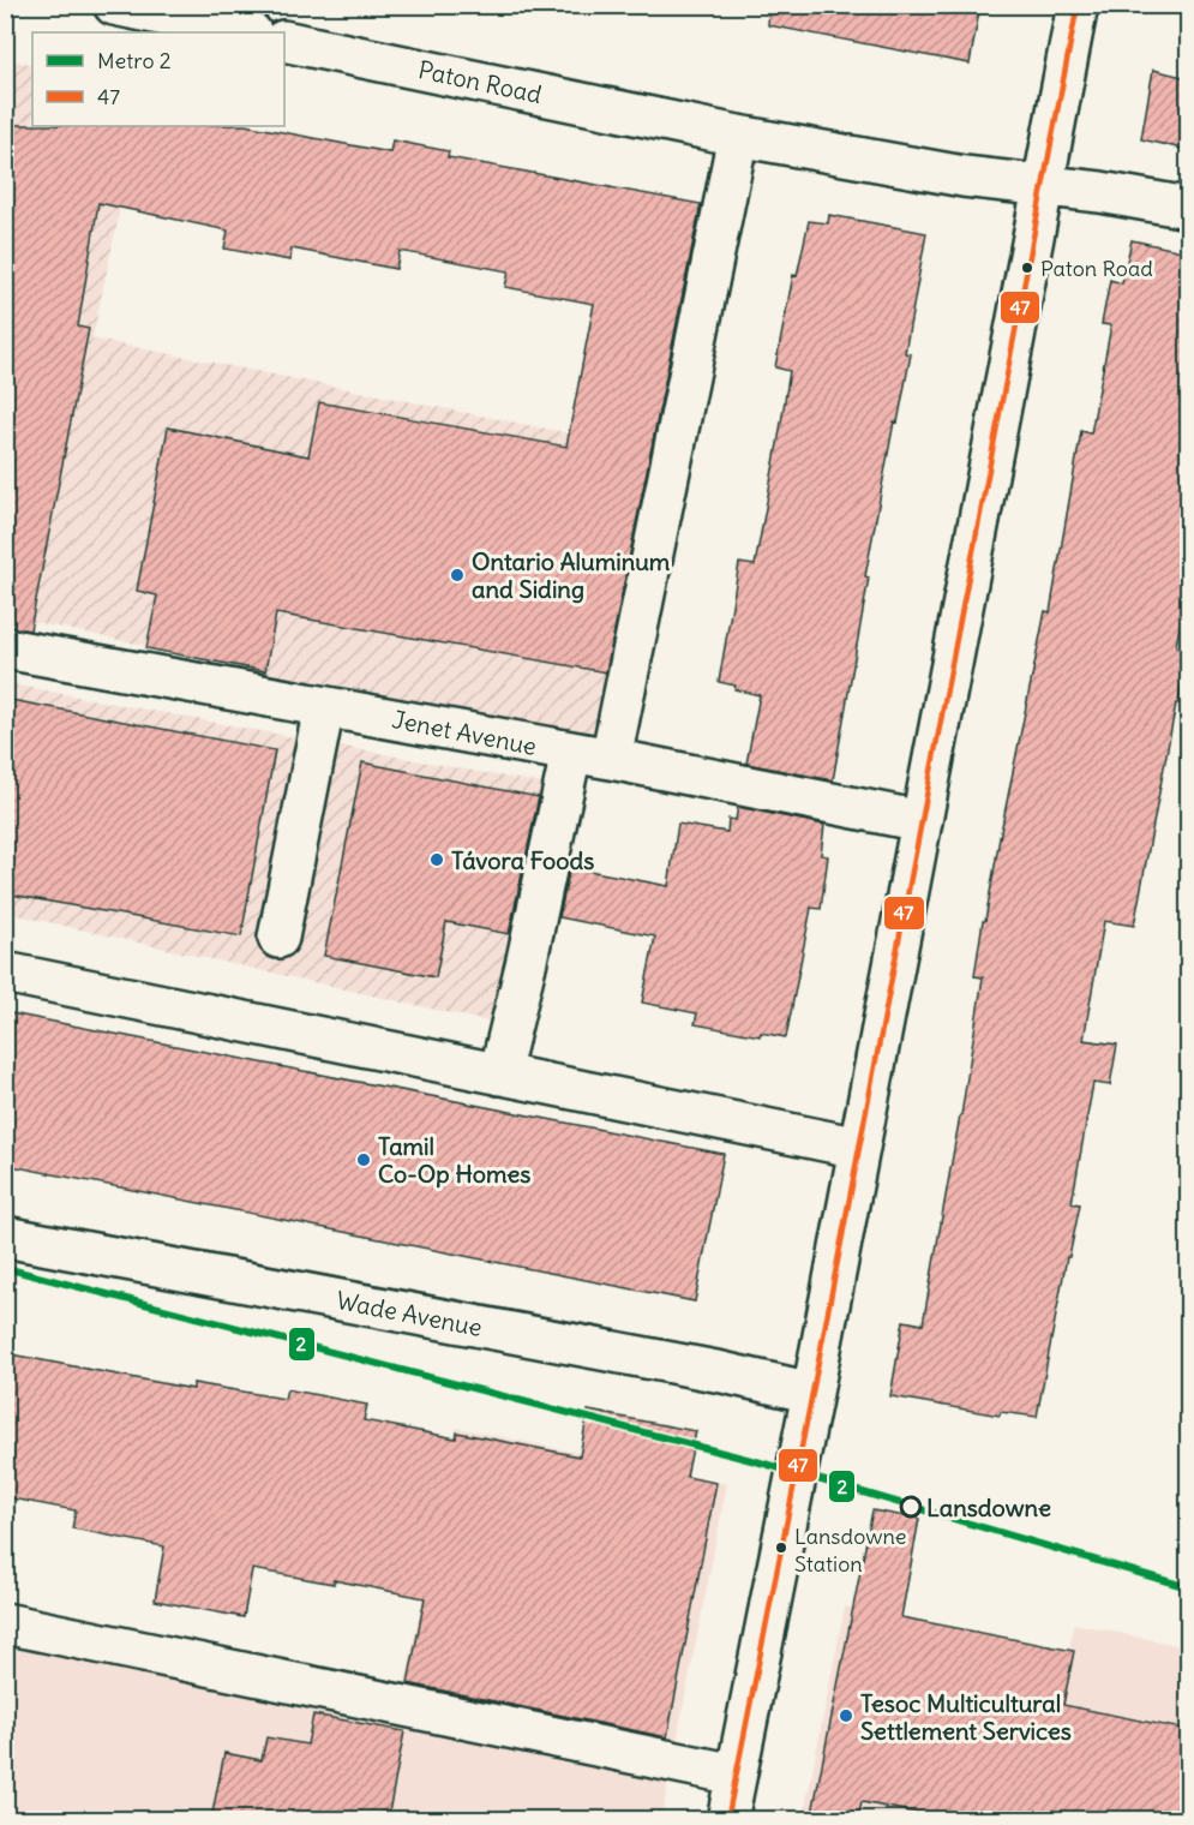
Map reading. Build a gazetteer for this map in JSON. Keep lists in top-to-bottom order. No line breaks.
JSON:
{"streets":{"street":["Paton Road","Jenet Avenue","Wade Avenue"]},"places":["Paton Road","Ontario Aluminum and Siding","Távora Foods","Tamil Co-Op Homes","Lansdowne","Lansdowne Station","Tesoc Multicultural Settlement Services"],"lines":["transit line 47","metro line 2"],"legend":["Metro 2","47"]}
